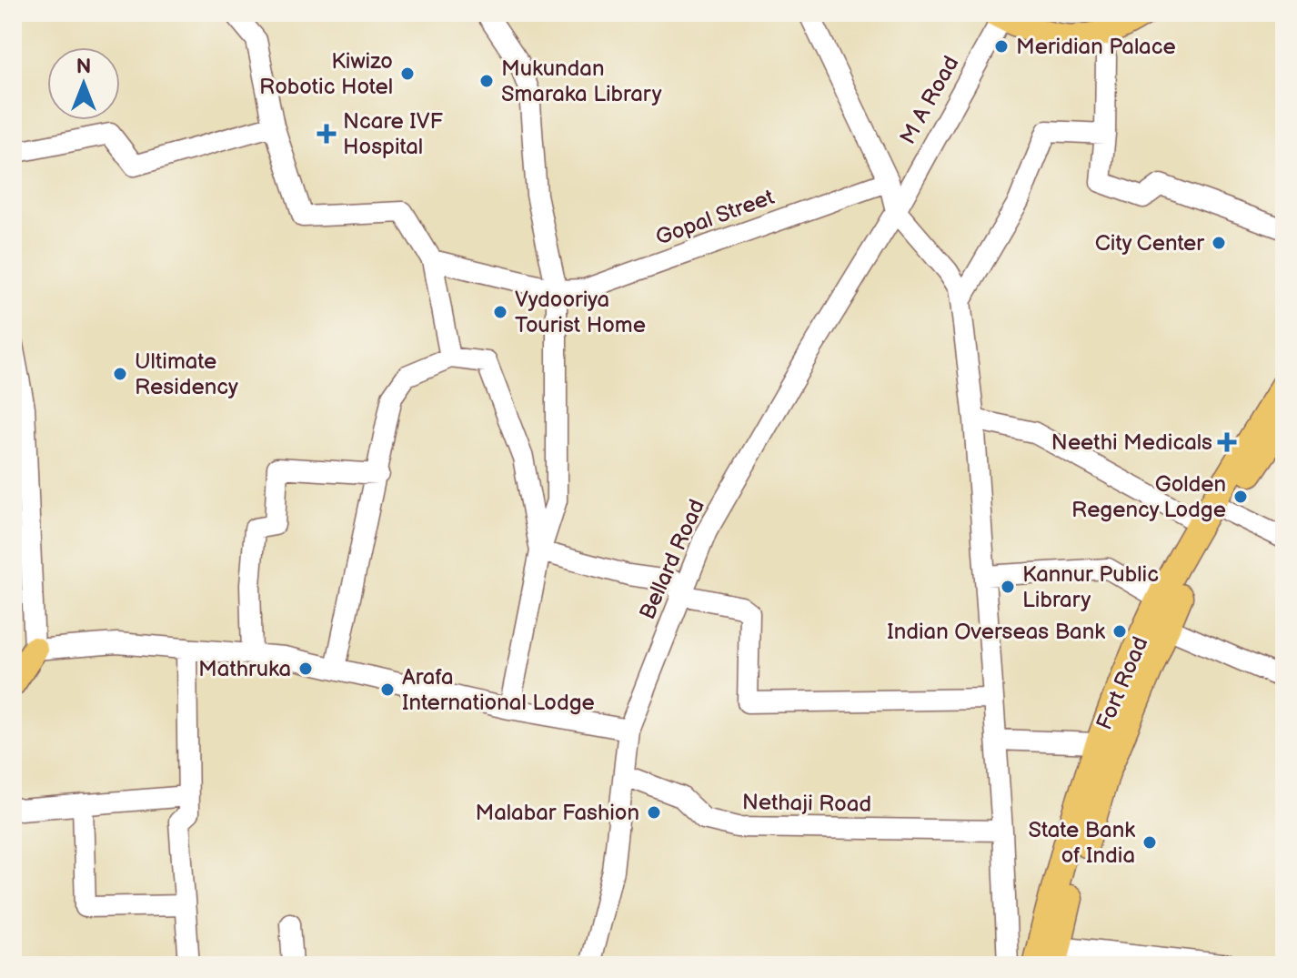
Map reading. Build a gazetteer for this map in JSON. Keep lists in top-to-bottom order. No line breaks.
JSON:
{"streets":{"main road":["Fort Road"],"street":["M A Road","Gopal Street","Bellard Road","Nethaji Road"]},"crossings":[["M A Road","Bellard Road"],["Bellard Road","Nethaji Road"]],"places":{"other":["Meridian Palace","Kiwizo Robotic Hotel","Mukundan Smaraka Library","City Center","Vydooriya Tourist Home","Ultimate Residency","Golden Regency Lodge","Kannur Public Library","Indian Overseas Bank","Mathruka","Arafa International Lodge","Malabar Fashion","State Bank of India"],"health":["Ncare IVF Hospital","Neethi Medicals"]},"north":"top"}
